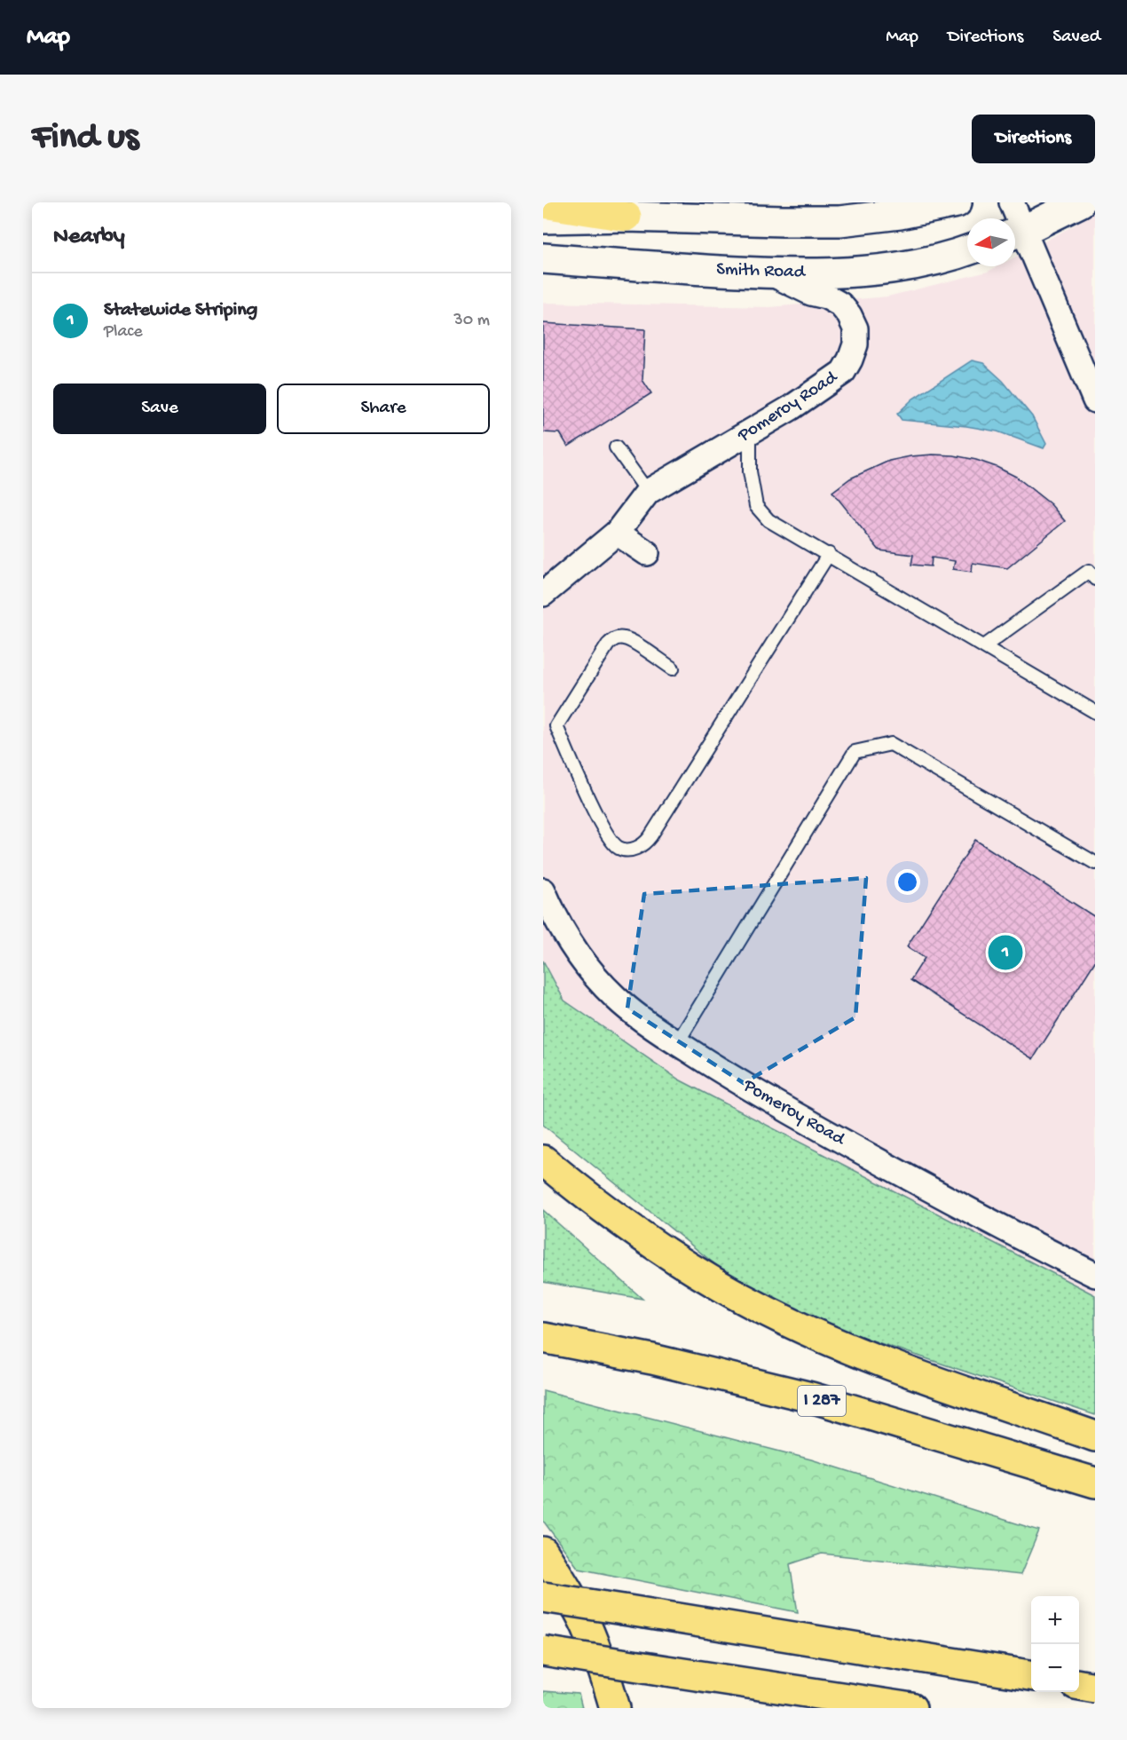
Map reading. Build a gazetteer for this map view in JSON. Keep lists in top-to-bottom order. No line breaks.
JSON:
{"streets":{"highway":["I 287"],"main road":["Smith Road"],"street":["Pomeroy Road"]},"crossings":[["Smith Road","Pomeroy Road"]],"north":"left","page":{"header":"Map","nav":["Map","Directions","Saved"],"buttons":["Directions",["Save","Share"]],"title":"Find us","heading":"Nearby","list":[{"mark":"1","name":"Statewide Striping","note":"Place","value":"30 m"}],"pins":"1","map_buttons":["+","−"]}}
